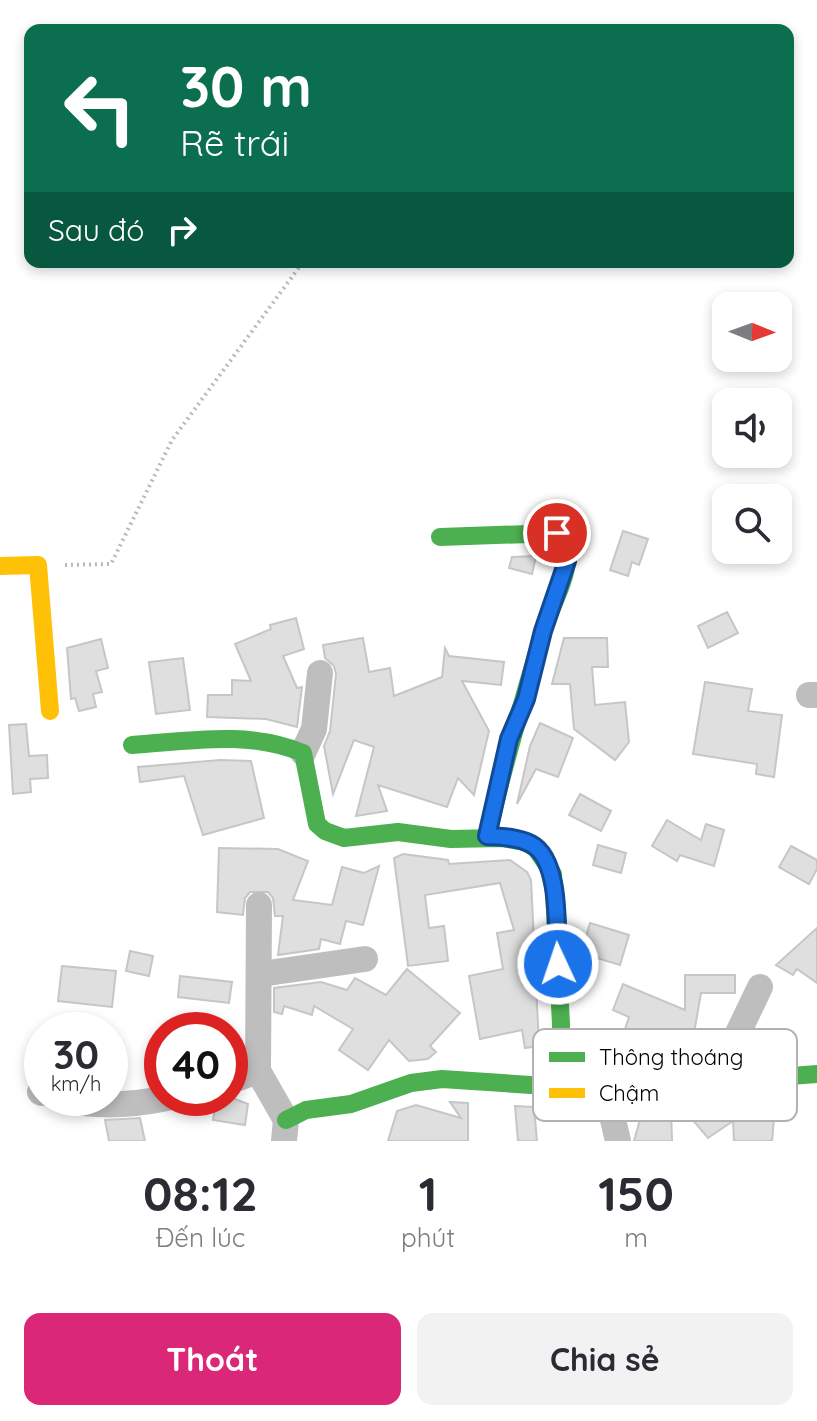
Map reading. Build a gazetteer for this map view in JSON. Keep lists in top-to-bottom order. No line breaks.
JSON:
{"legend":["Thông thoáng","Chậm"],"north":"right","page":{"turn":["30 m","Rẽ trái"],"then":"Sau đó","speed":"30 km/h","limit":"40","eta":["08:12","Đến lúc","1","phút","150","m"],"buttons":["Thoát","Chia sẻ"]}}
